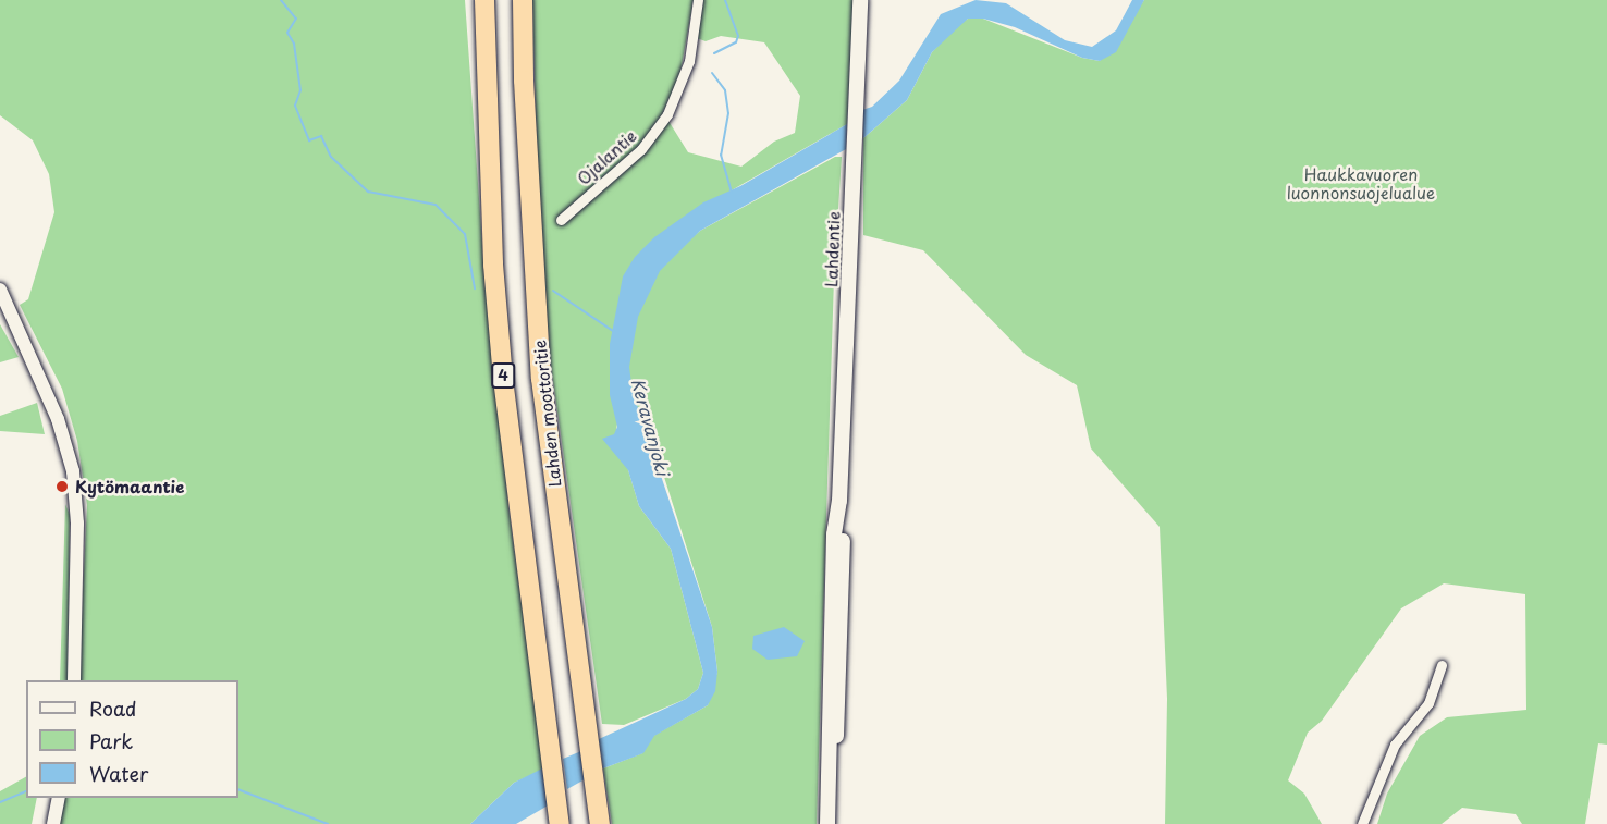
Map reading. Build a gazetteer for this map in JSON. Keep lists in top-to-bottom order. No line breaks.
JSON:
{"streets":{"highway":["4","Lahden moottoritie"],"main road":["Lahdentie"],"street":["Ojalantie"]},"water":["Keravanjoki"],"parks":["Haukkavuoren luonnonsuojelualue"],"places":["Kytömaantie"],"legend":["Road","Park","Water"]}
